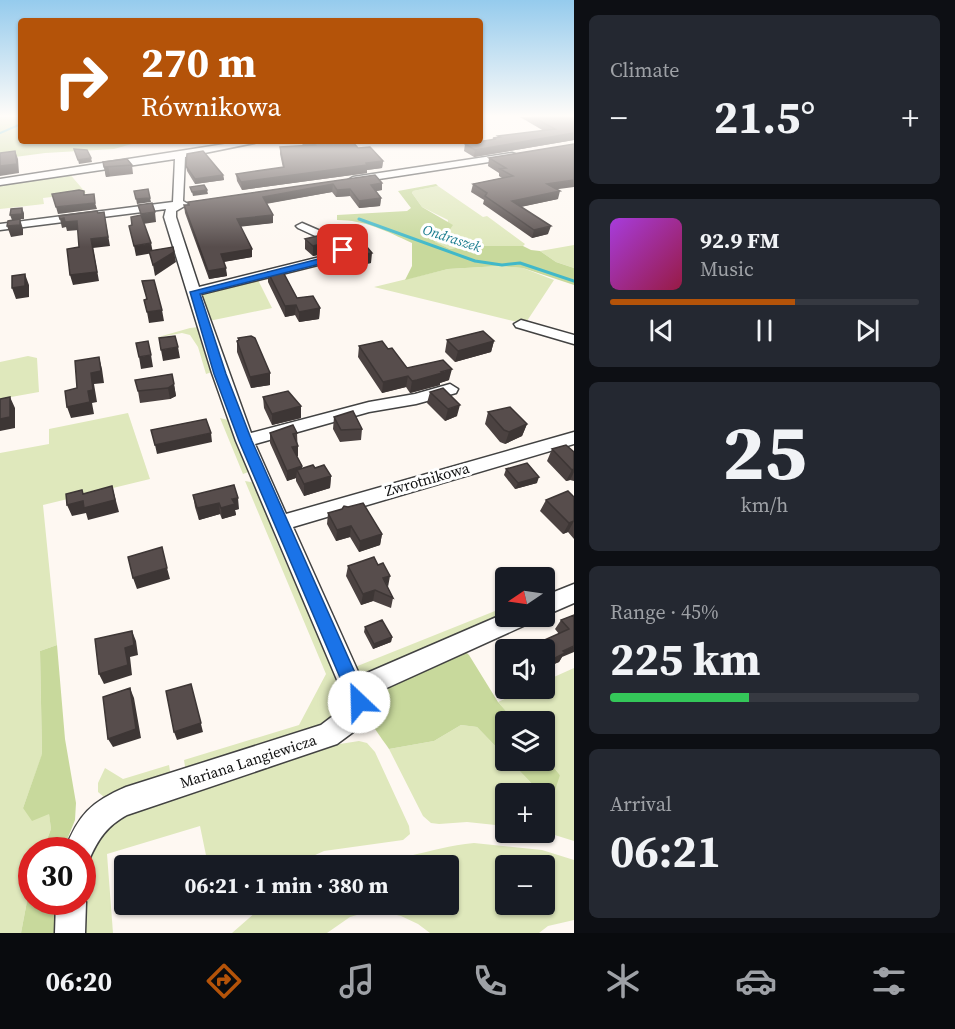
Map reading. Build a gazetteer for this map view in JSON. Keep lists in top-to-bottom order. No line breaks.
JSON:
{"streets":{"street":["Zwrotnikowa","Mariana Langiewicza"]},"crossings":[["Zwrotnikowa","Mariana Langiewicza"]],"water":["Ondraszek"],"north":"left","page":{"tile":["Climate",["25","km/h"],["Range · 45%","225 km"],["Arrival","06:21"]],"turn":["270 m","Równikowa"],"heat":["−","21.5°","+"],"song":["92.9 FM","Music"],"map_buttons":["+","−"],"limit":"30","trip":"06:21 · 1 min · 380 m","tabs":"06:20"}}
